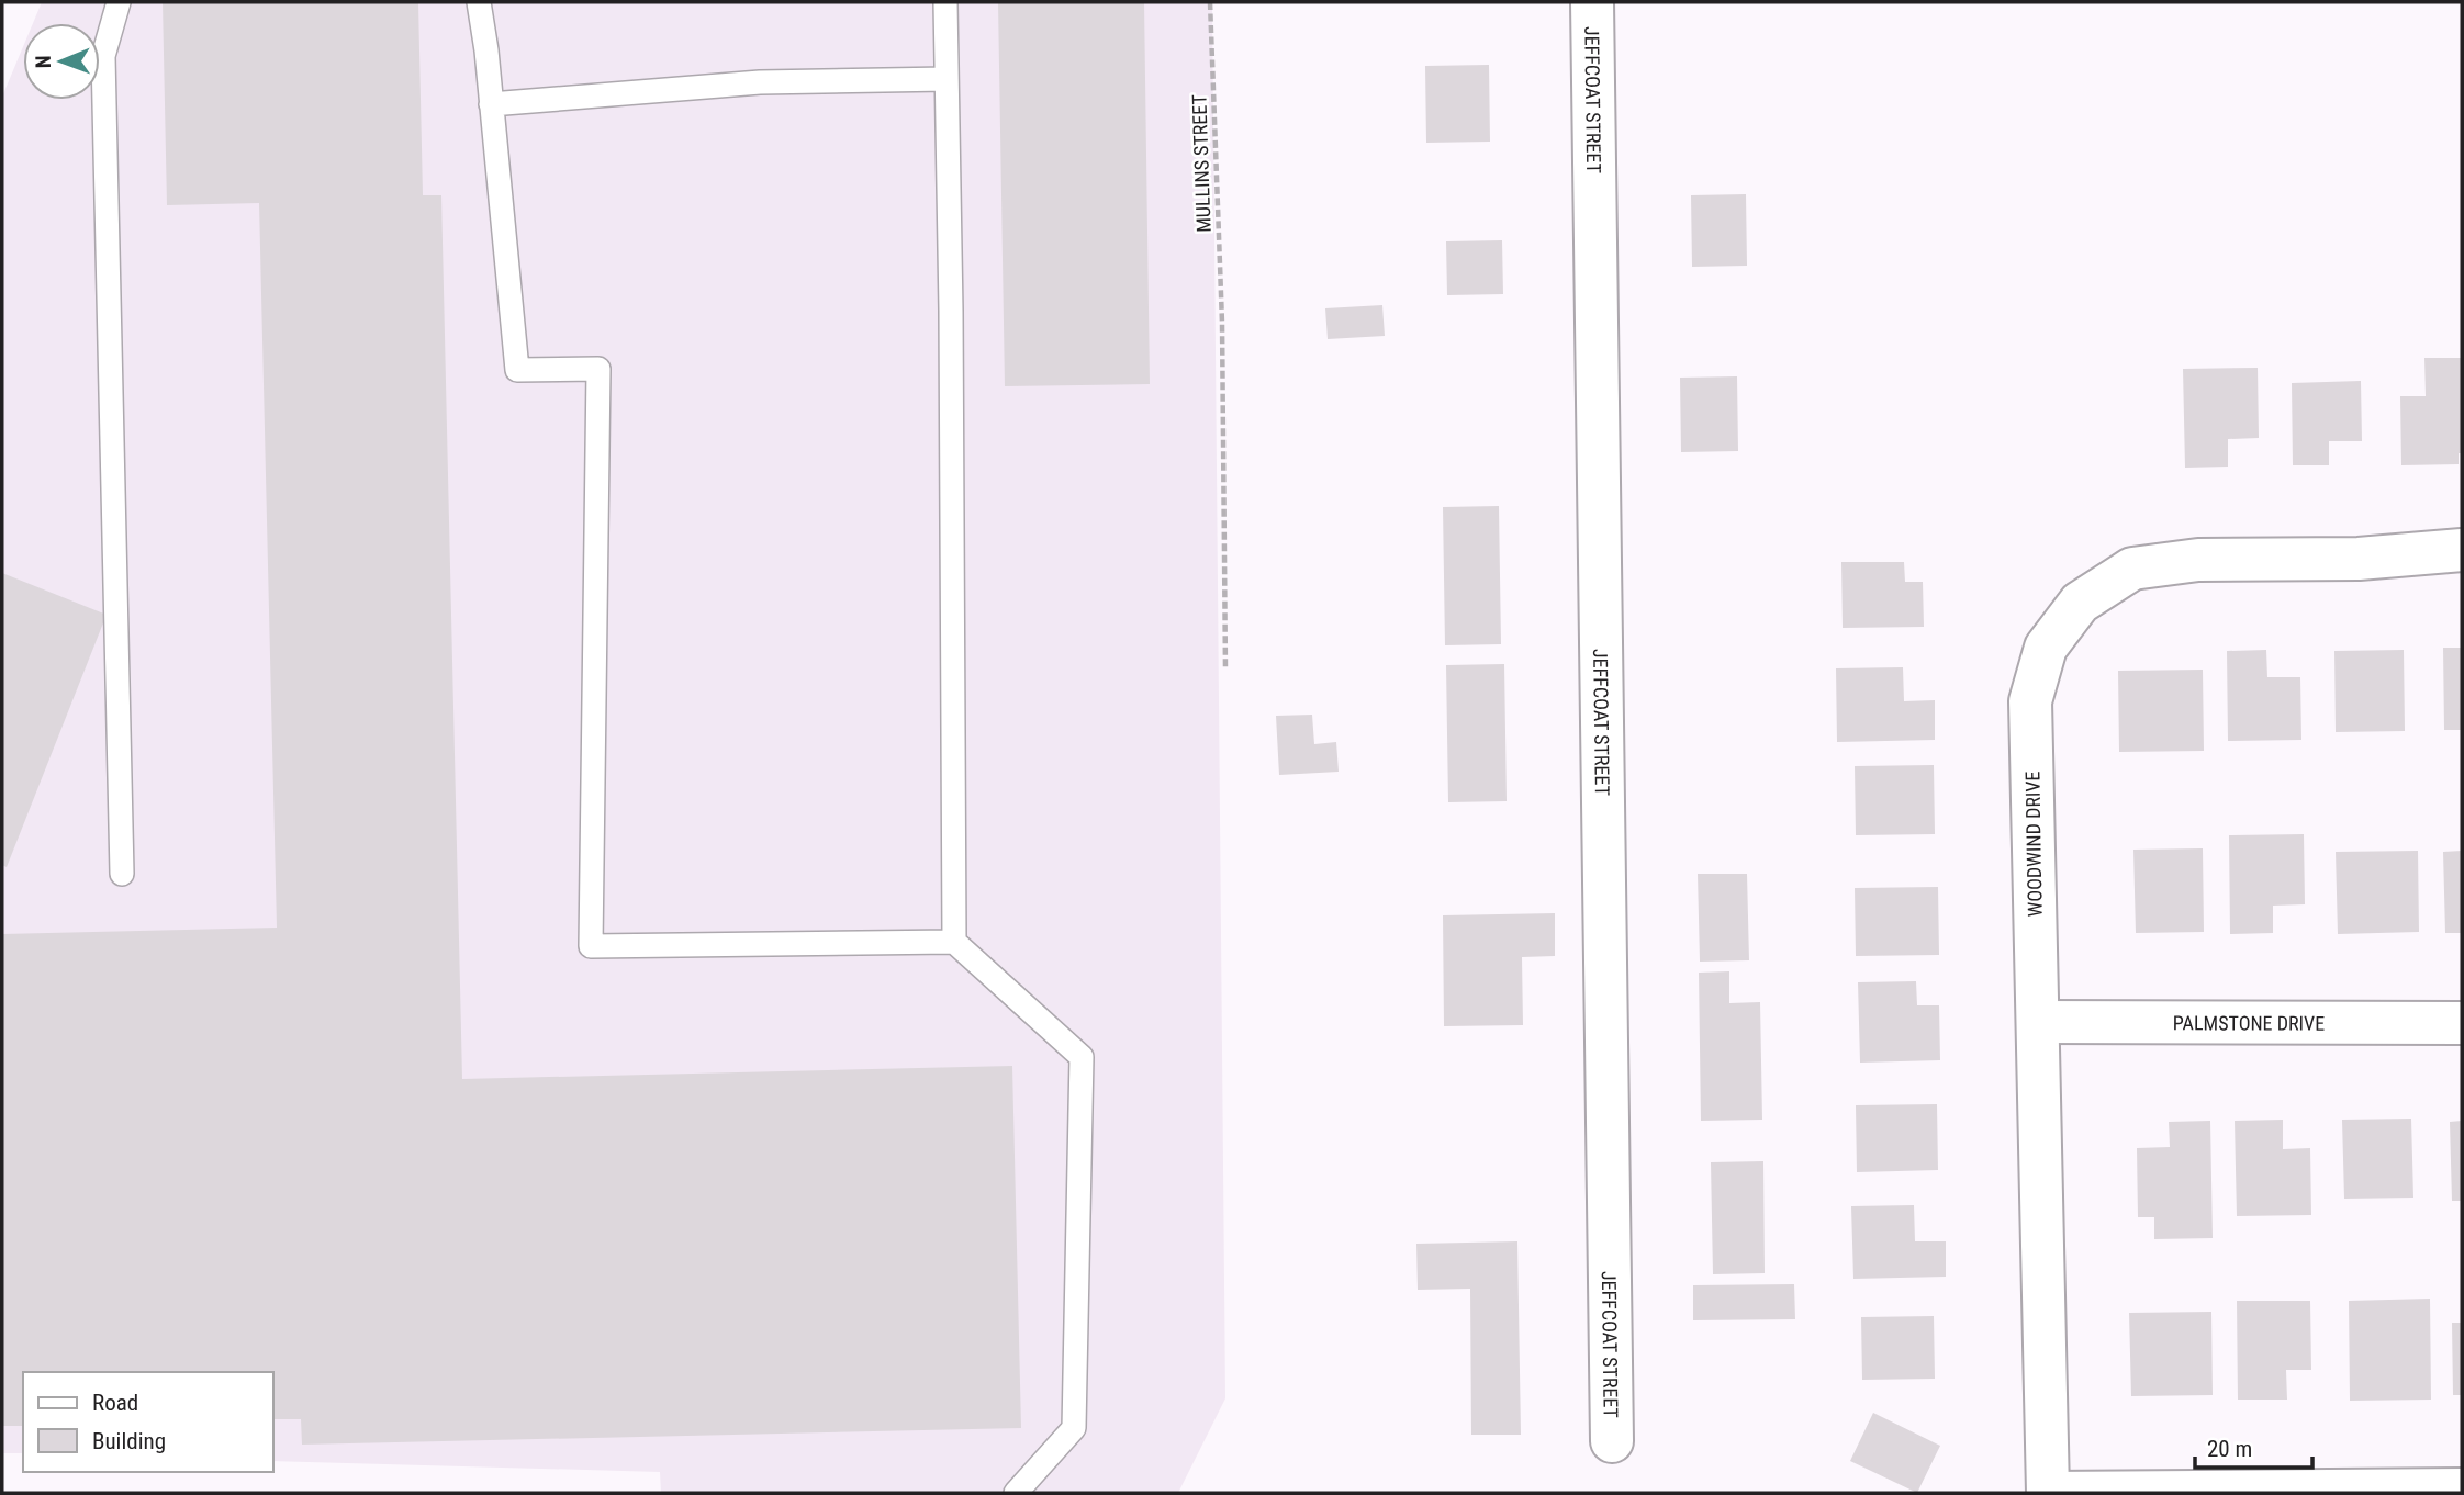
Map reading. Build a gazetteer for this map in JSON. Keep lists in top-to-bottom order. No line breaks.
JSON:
{"streets":{"street":["JEFFCOAT STREET","WOODWIND DRIVE","PALMSTONE DRIVE"],"path":["MULLINS STREET"]},"crossings":[["WOODWIND DRIVE","PALMSTONE DRIVE"]],"legend":["Road","Building"],"scale_bar":"20 m","north":"left"}
